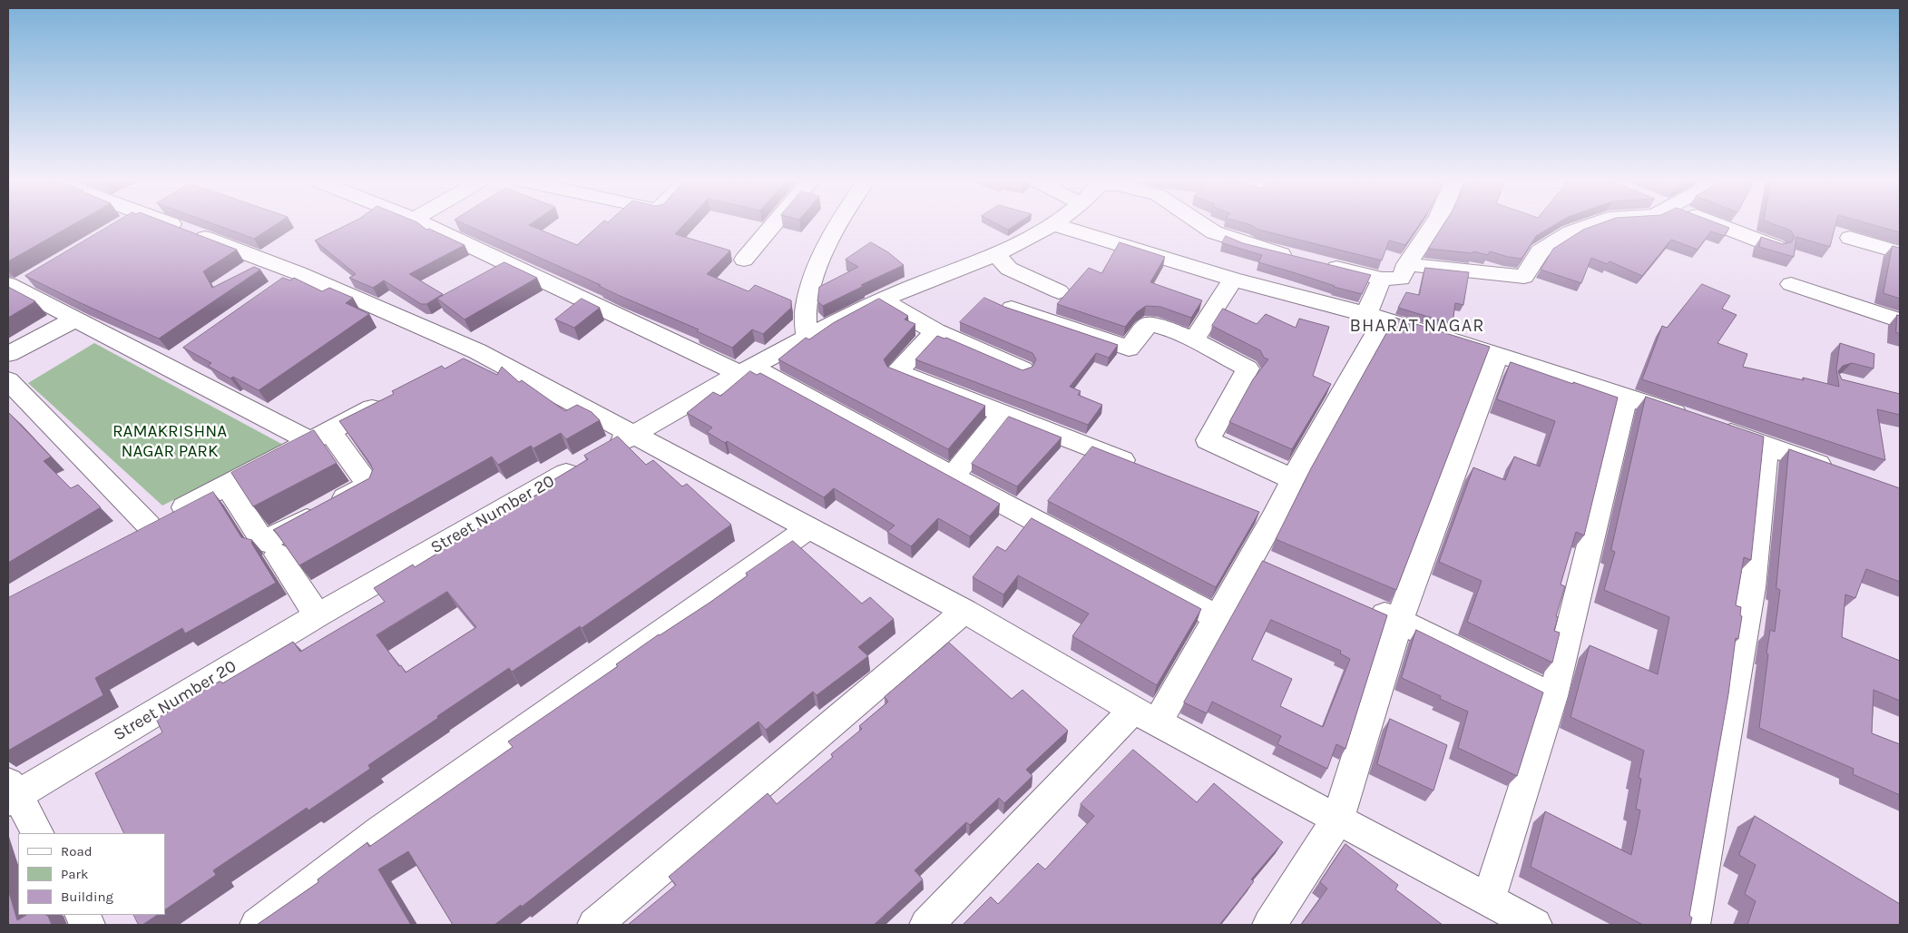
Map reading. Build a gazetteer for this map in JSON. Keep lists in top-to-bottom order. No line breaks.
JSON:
{"streets":{"street":["Street Number 20"]},"districts":["BHARAT NAGAR"],"parks":["RAMAKRISHNA NAGAR PARK"],"legend":["Road","Park","Building"]}
